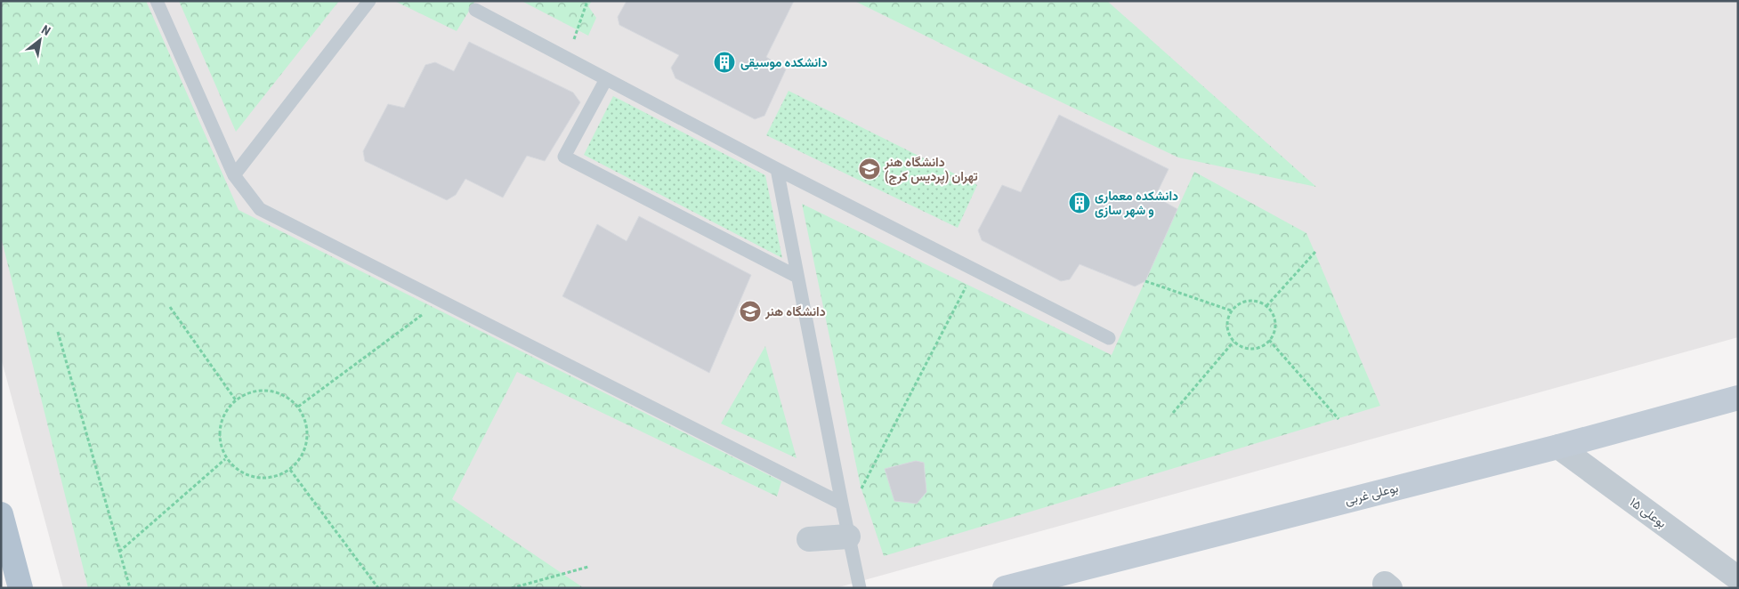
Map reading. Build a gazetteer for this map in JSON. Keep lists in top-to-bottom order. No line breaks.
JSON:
{"streets":{"street":["بوعلی غربی","بوعلی ۱۵"]},"crossings":[["بوعلی غربی","بوعلی ۱۵"]],"places":{"building":["دانشکده موسیقی","دانشکده معماری و شهر سازی"],"school or university":["دانشگاه هنر تهران (پردیس کرج)","دانشگاه هنر"]},"north":"top right"}
